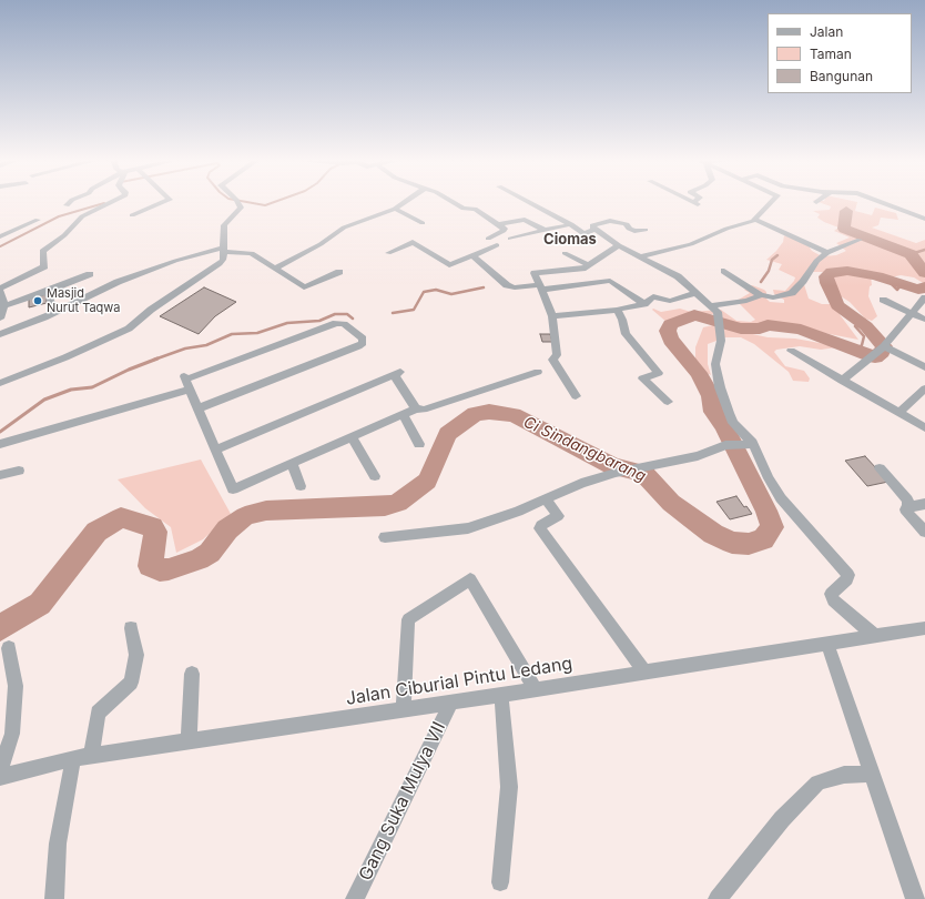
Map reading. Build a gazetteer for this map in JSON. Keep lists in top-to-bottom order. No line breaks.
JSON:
{"streets":{"street":["Jalan Ciburial Pintu Ledang","Gang Suka Mulya VII"]},"crossings":[["Jalan Ciburial Pintu Ledang","Gang Suka Mulya VII"]],"districts":["Ciomas"],"water":["Ci Sindangbarang"],"places":["Masjid Nurut Taqwa"],"legend":["Jalan","Taman","Bangunan"]}
